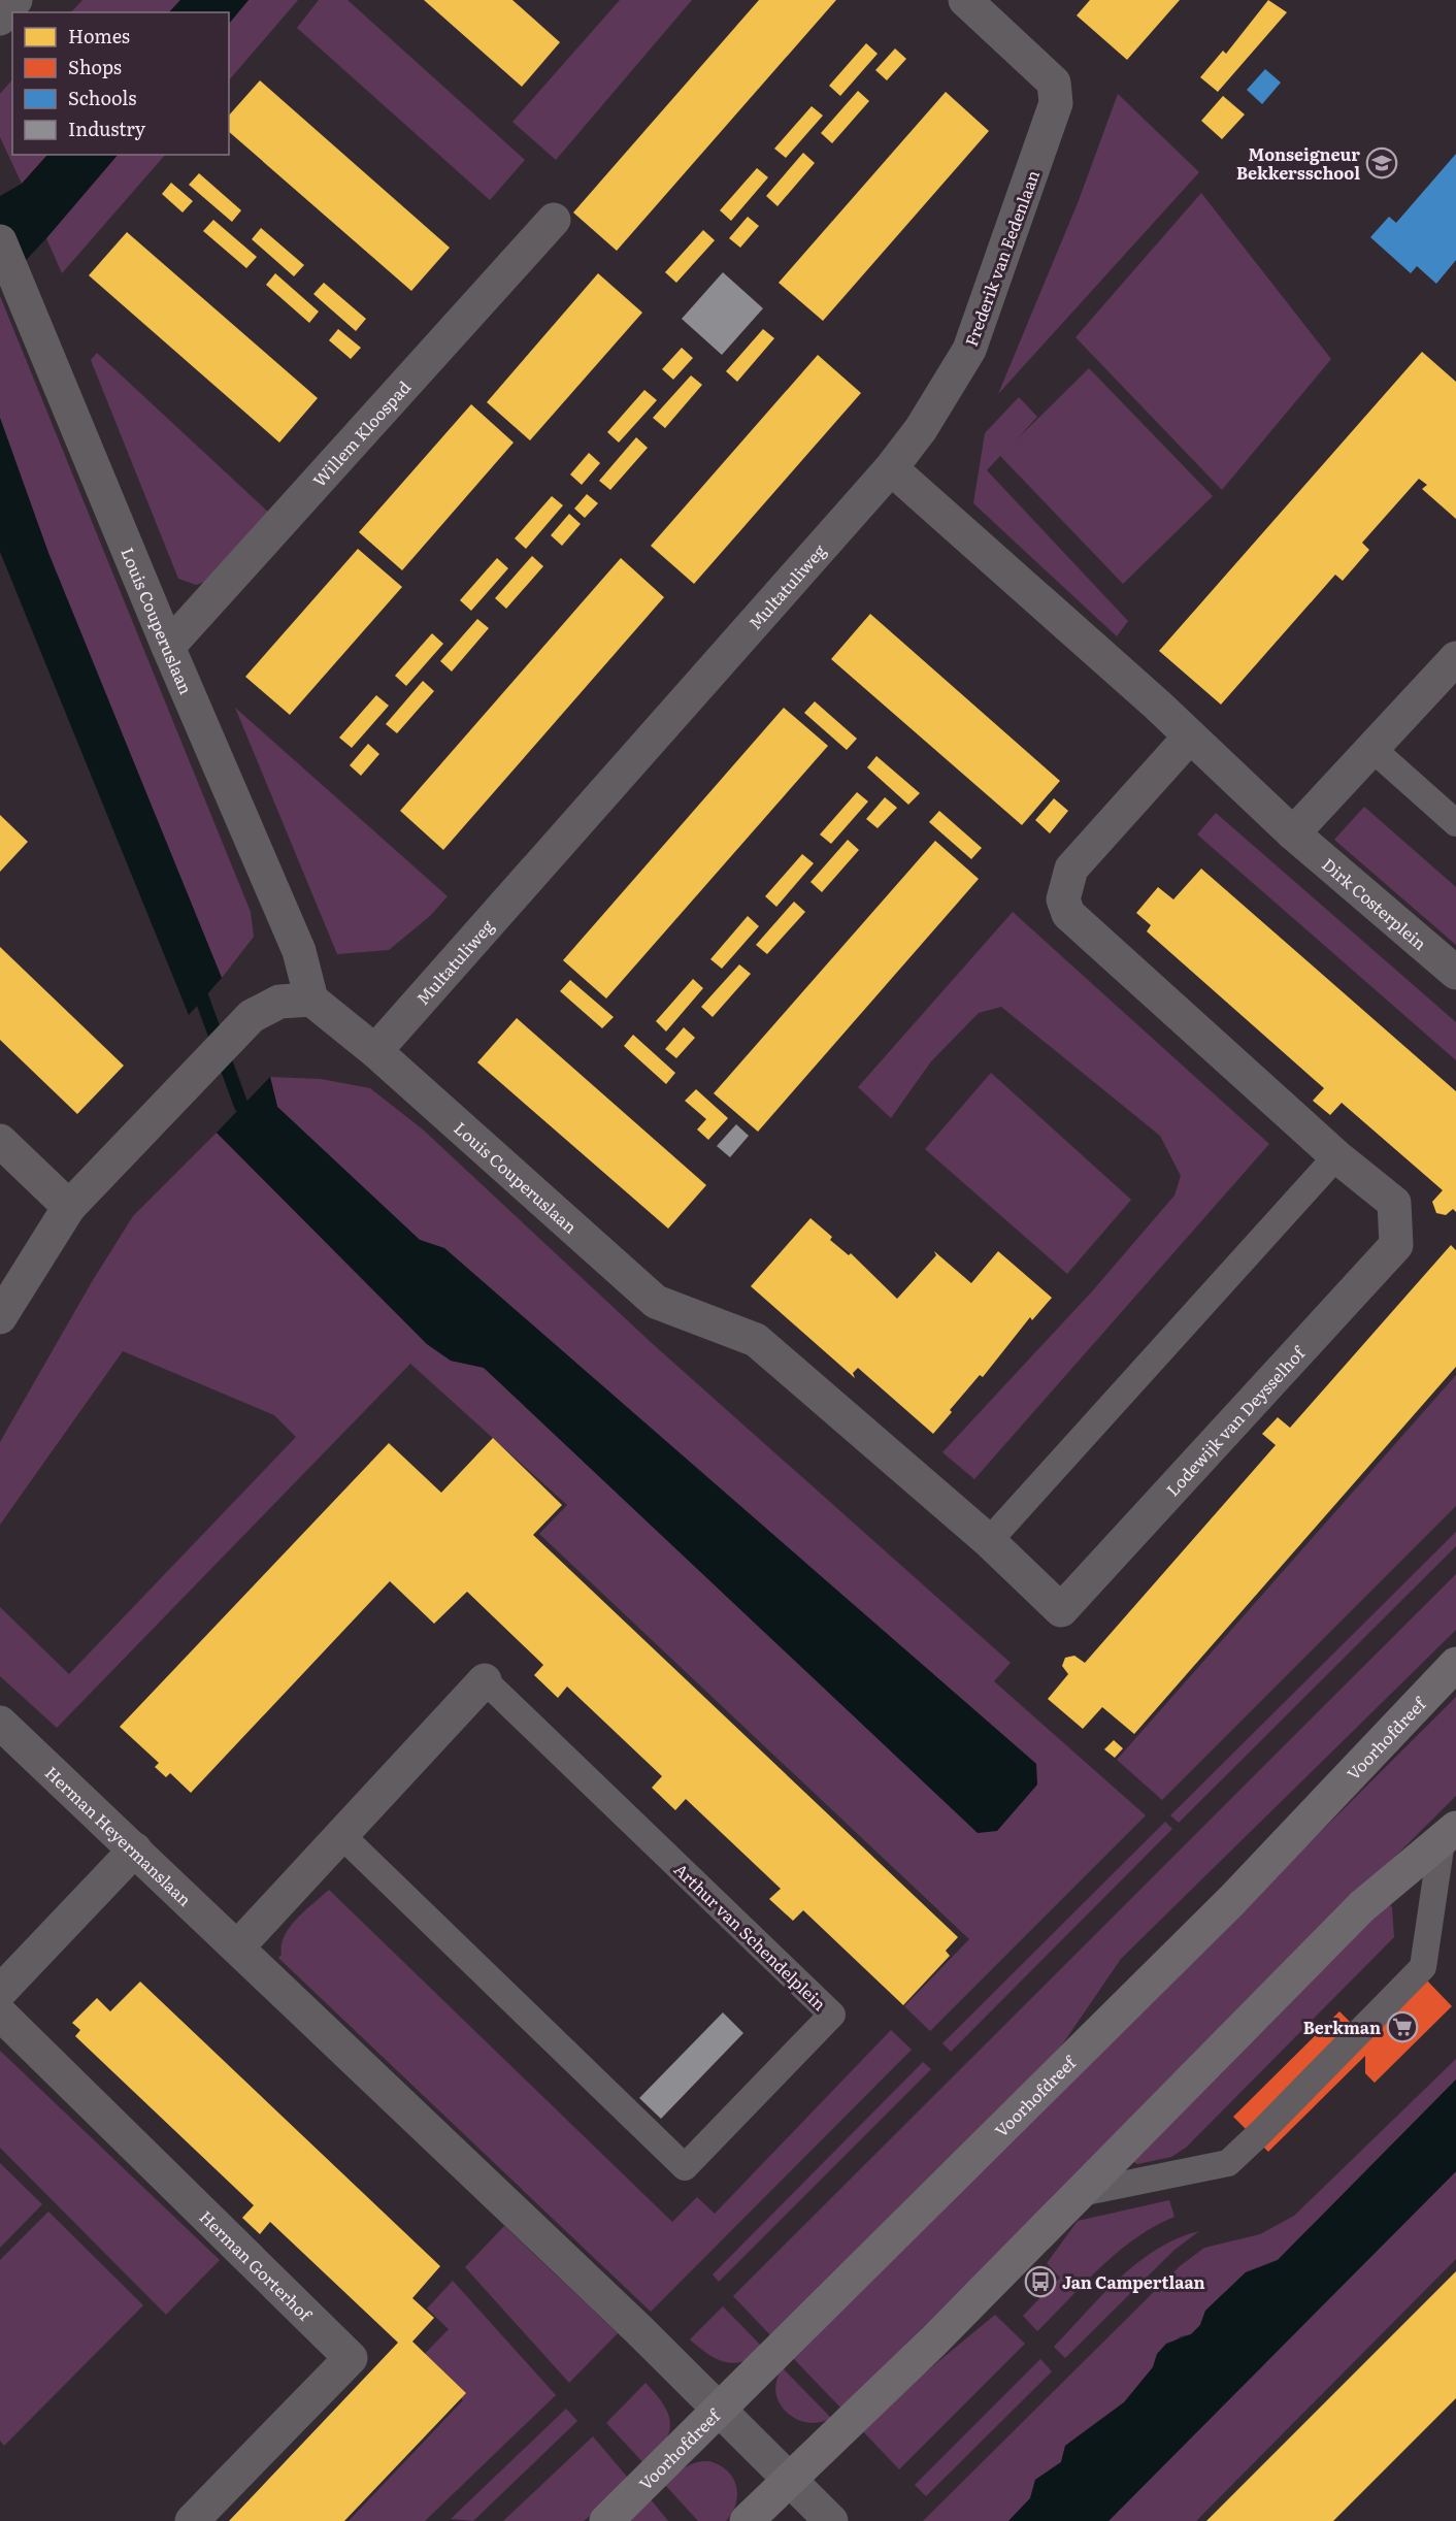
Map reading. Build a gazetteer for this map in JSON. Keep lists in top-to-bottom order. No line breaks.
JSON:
{"streets":{"street":["Frederik van Eedenlaan","Willem Kloospad","Multatuliweg","Louis Couperuslaan","Dirk Costerplein","Lodewijk van Deysselhof","Voorhofdreef","Herman Heyermanslaan","Arthur van Schendelplein","Herman Gorterhof"]},"crossings":[["Frederik van Eedenlaan","Multatuliweg"],["Willem Kloospad","Louis Couperuslaan"],["Multatuliweg","Louis Couperuslaan"],["Louis Couperuslaan","Lodewijk van Deysselhof"],["Dirk Costerplein","Lodewijk van Deysselhof"],["Herman Heyermanslaan","Arthur van Schendelplein"]],"places":{"school or university":["Monseigneur Bekkersschool"],"supermarket":["Berkman"],"bus stop":["Jan Campertlaan"]},"legend":["Homes","Shops","Schools","Industry"]}
